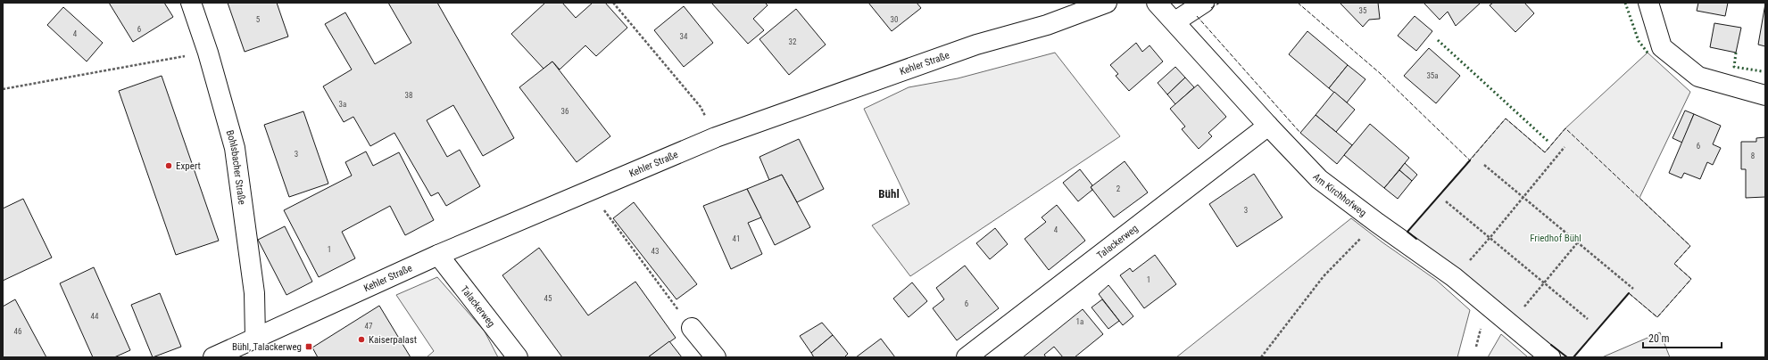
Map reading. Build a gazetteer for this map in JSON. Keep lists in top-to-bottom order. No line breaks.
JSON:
{"streets":{"street":["Kehler Straße","Bohlsbacher Straße","Am Kirchhofweg","Talackerweg"]},"crossings":[["Kehler Straße","Bohlsbacher Straße"],["Kehler Straße","Talackerweg"],["Am Kirchhofweg","Talackerweg"]],"districts":["Bühl"],"parks":["Friedhof Bühl"],"places":{"other":["Expert","Kaiserpalast"],"transit":["Bühl, Talackerweg"]},"house_numbers":["35","5","30","6","4","34","32","35a","38","3a","36","6","3","8","2","3","4","41","1","43","1","45","6","44","1a","47","46"],"scale_bar":"20 m"}
